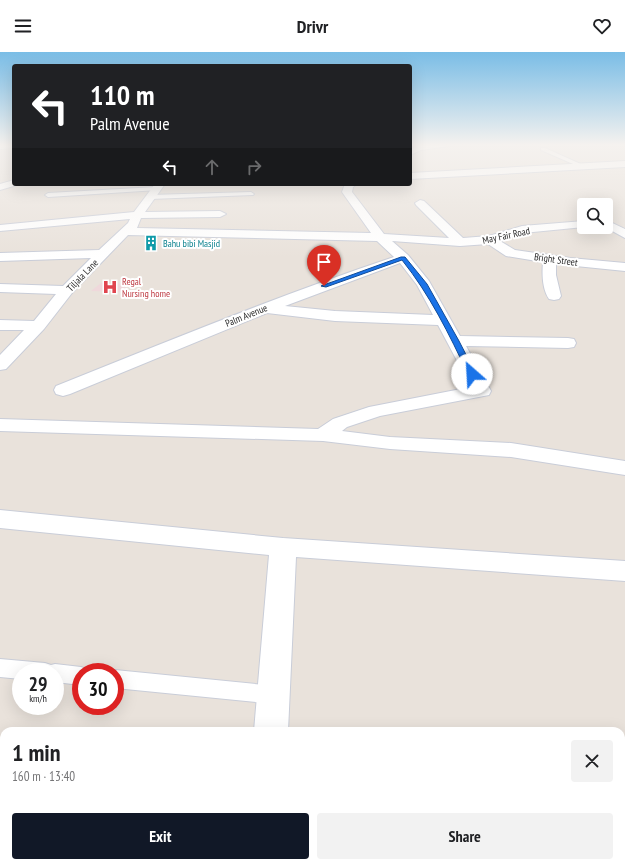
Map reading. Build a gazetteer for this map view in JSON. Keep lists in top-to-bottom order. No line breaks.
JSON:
{"streets":{"street":["May Fair Road","Bright Street","Tiljala Lane","Palm Avenue"]},"crossings":[["May Fair Road","Bright Street"],["May Fair Road","Tiljala Lane"]],"places":{"building":["Bahu bibi Masjid"],"hospital":["Regal Nursing home"]},"page":{"header":"Drivr","turn":["110 m","Palm Avenue"],"speed":"29 km/h","limit":"30","heading":["1 min","160 m · 13:40"],"buttons":["Exit","Share"]}}
